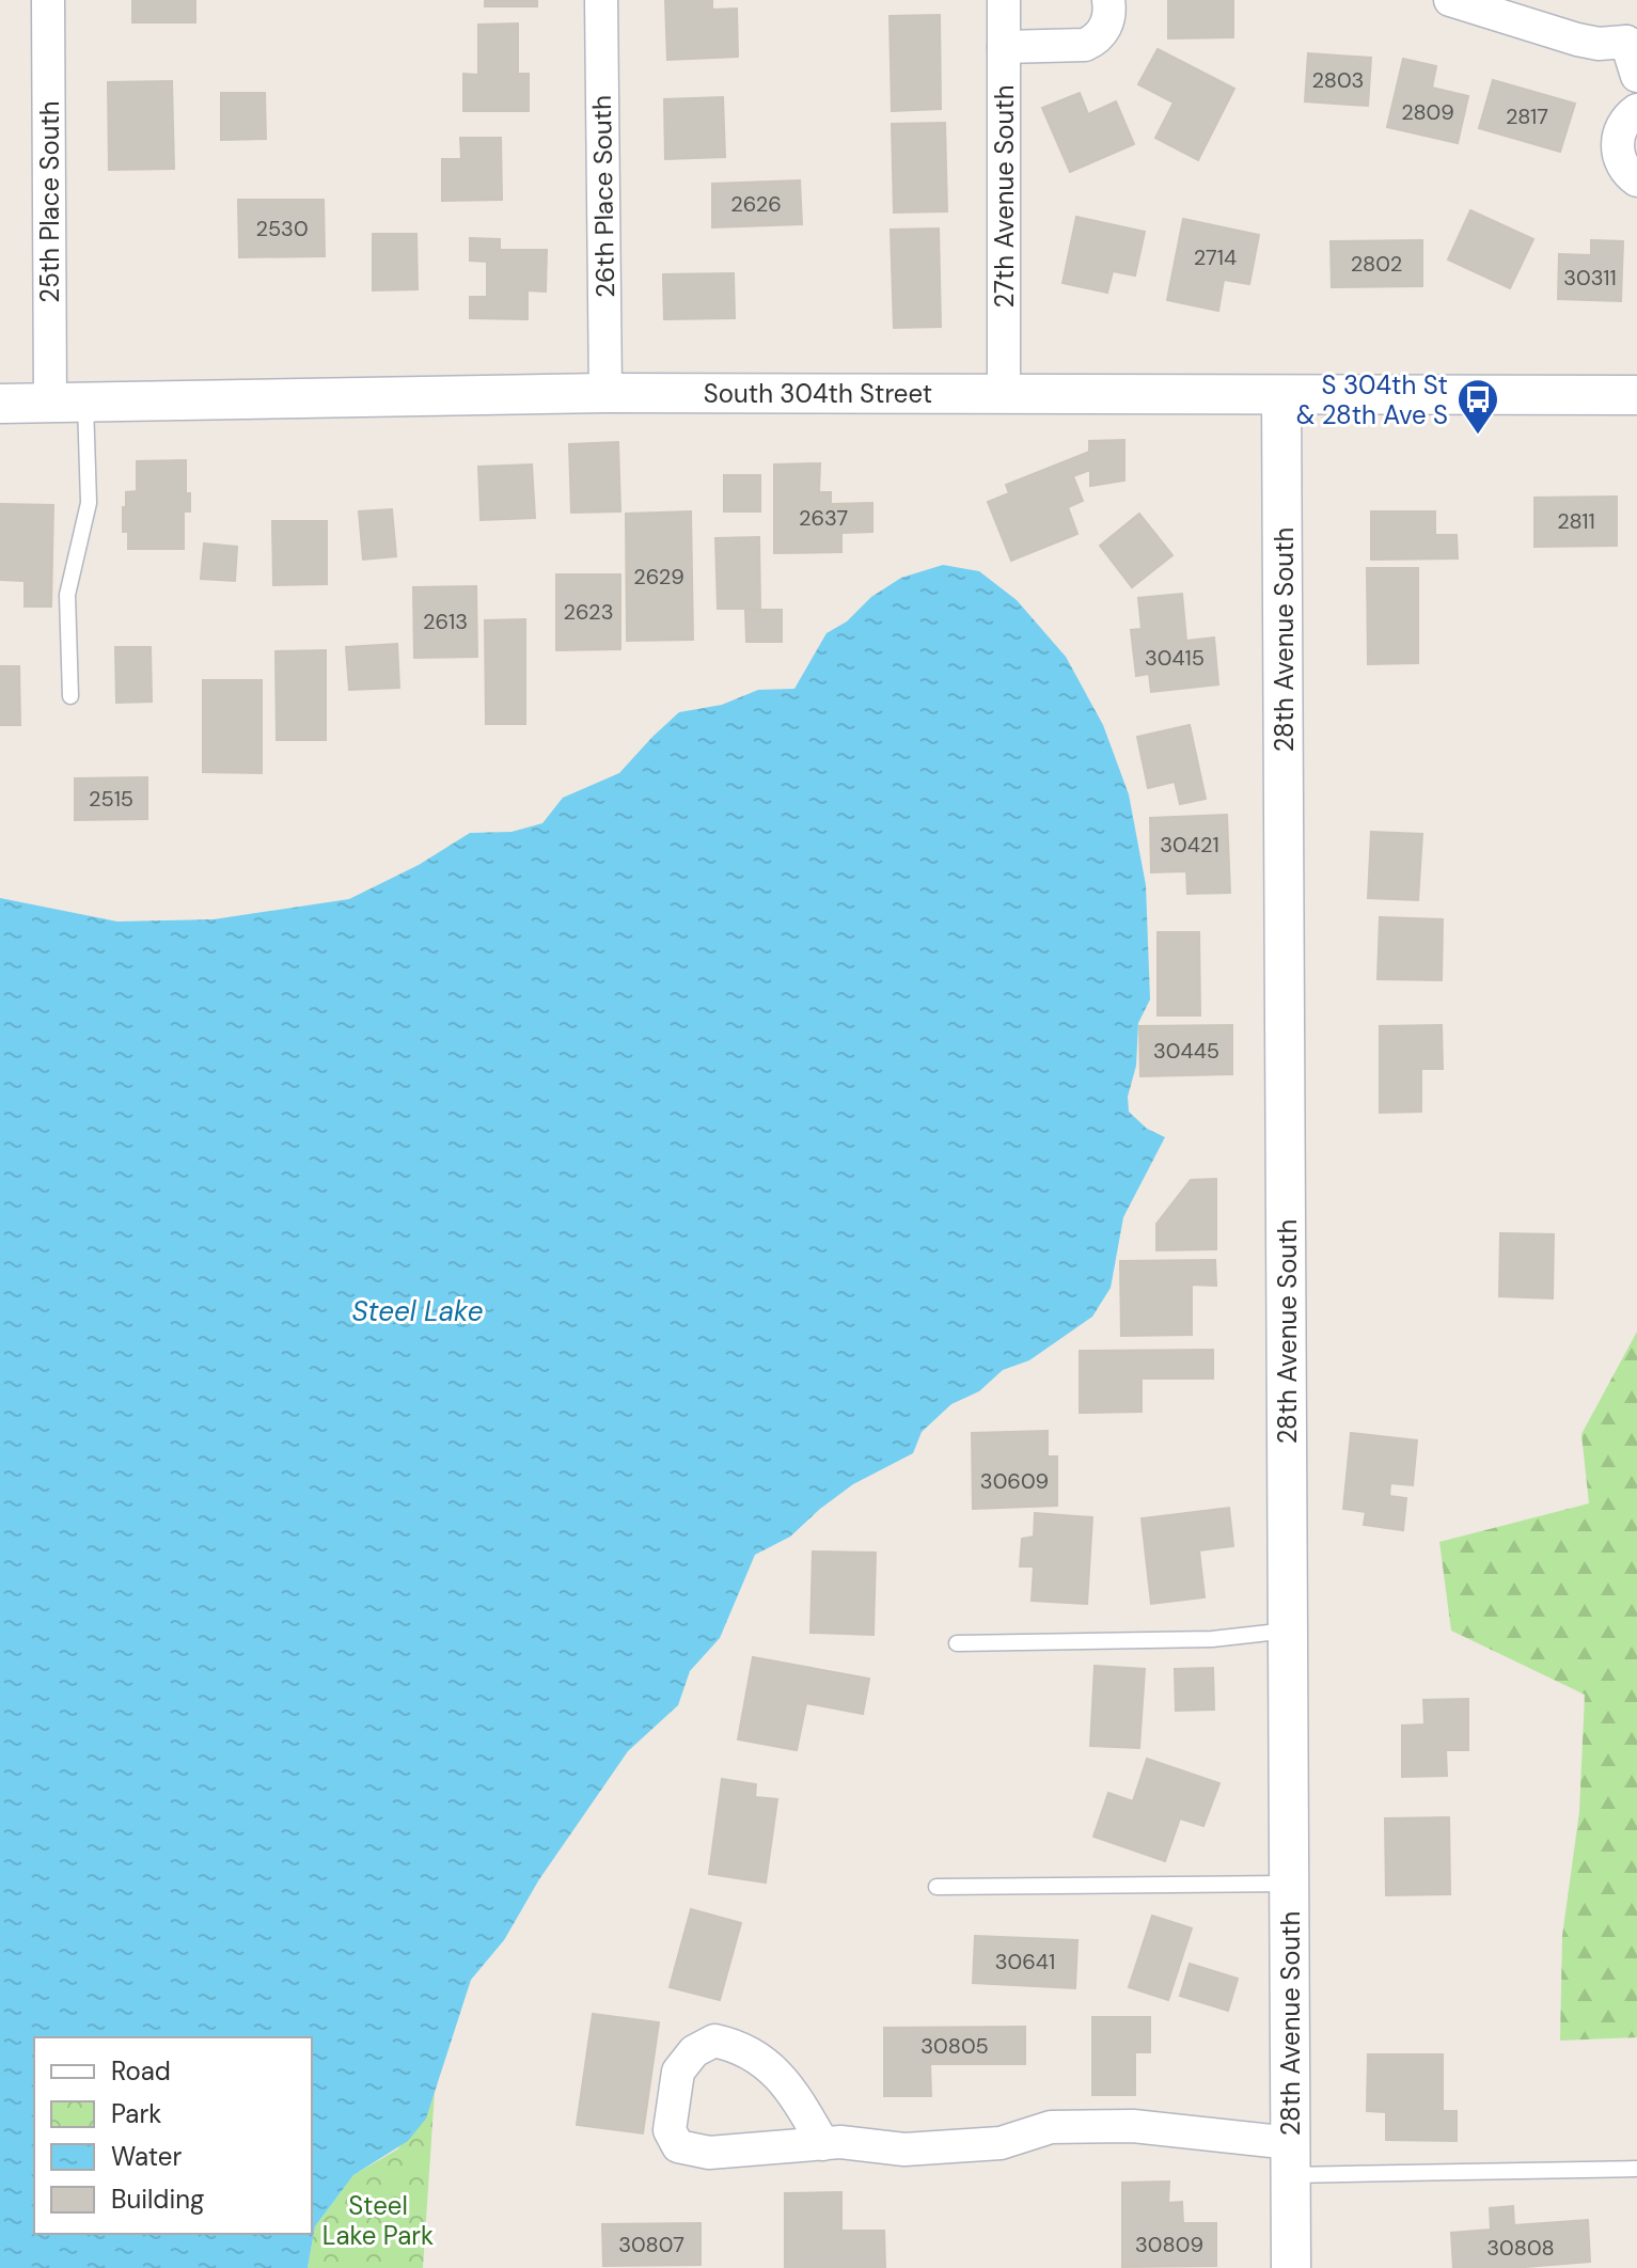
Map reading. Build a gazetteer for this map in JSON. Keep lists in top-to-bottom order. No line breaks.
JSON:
{"streets":{"street":["26th Place South","27th Avenue South","25th Place South","South 304th Street","28th Avenue South"]},"crossings":[["26th Place South","South 304th Street"],["27th Avenue South","South 304th Street"],["25th Place South","South 304th Street"],["South 304th Street","28th Avenue South"]],"water":["Steel Lake"],"parks":["Steel Lake Park"],"places":{"bus stop":["S 304th St & 28th Ave S"]},"house_numbers":["2803","2809","2817","2626","2530","2714","2802","30311","2637","2811","2629","2623","2613","30415","2515","30421","30445","30609","30641","30805","30807","30809","30808"],"legend":["Road","Park","Water","Building"]}
